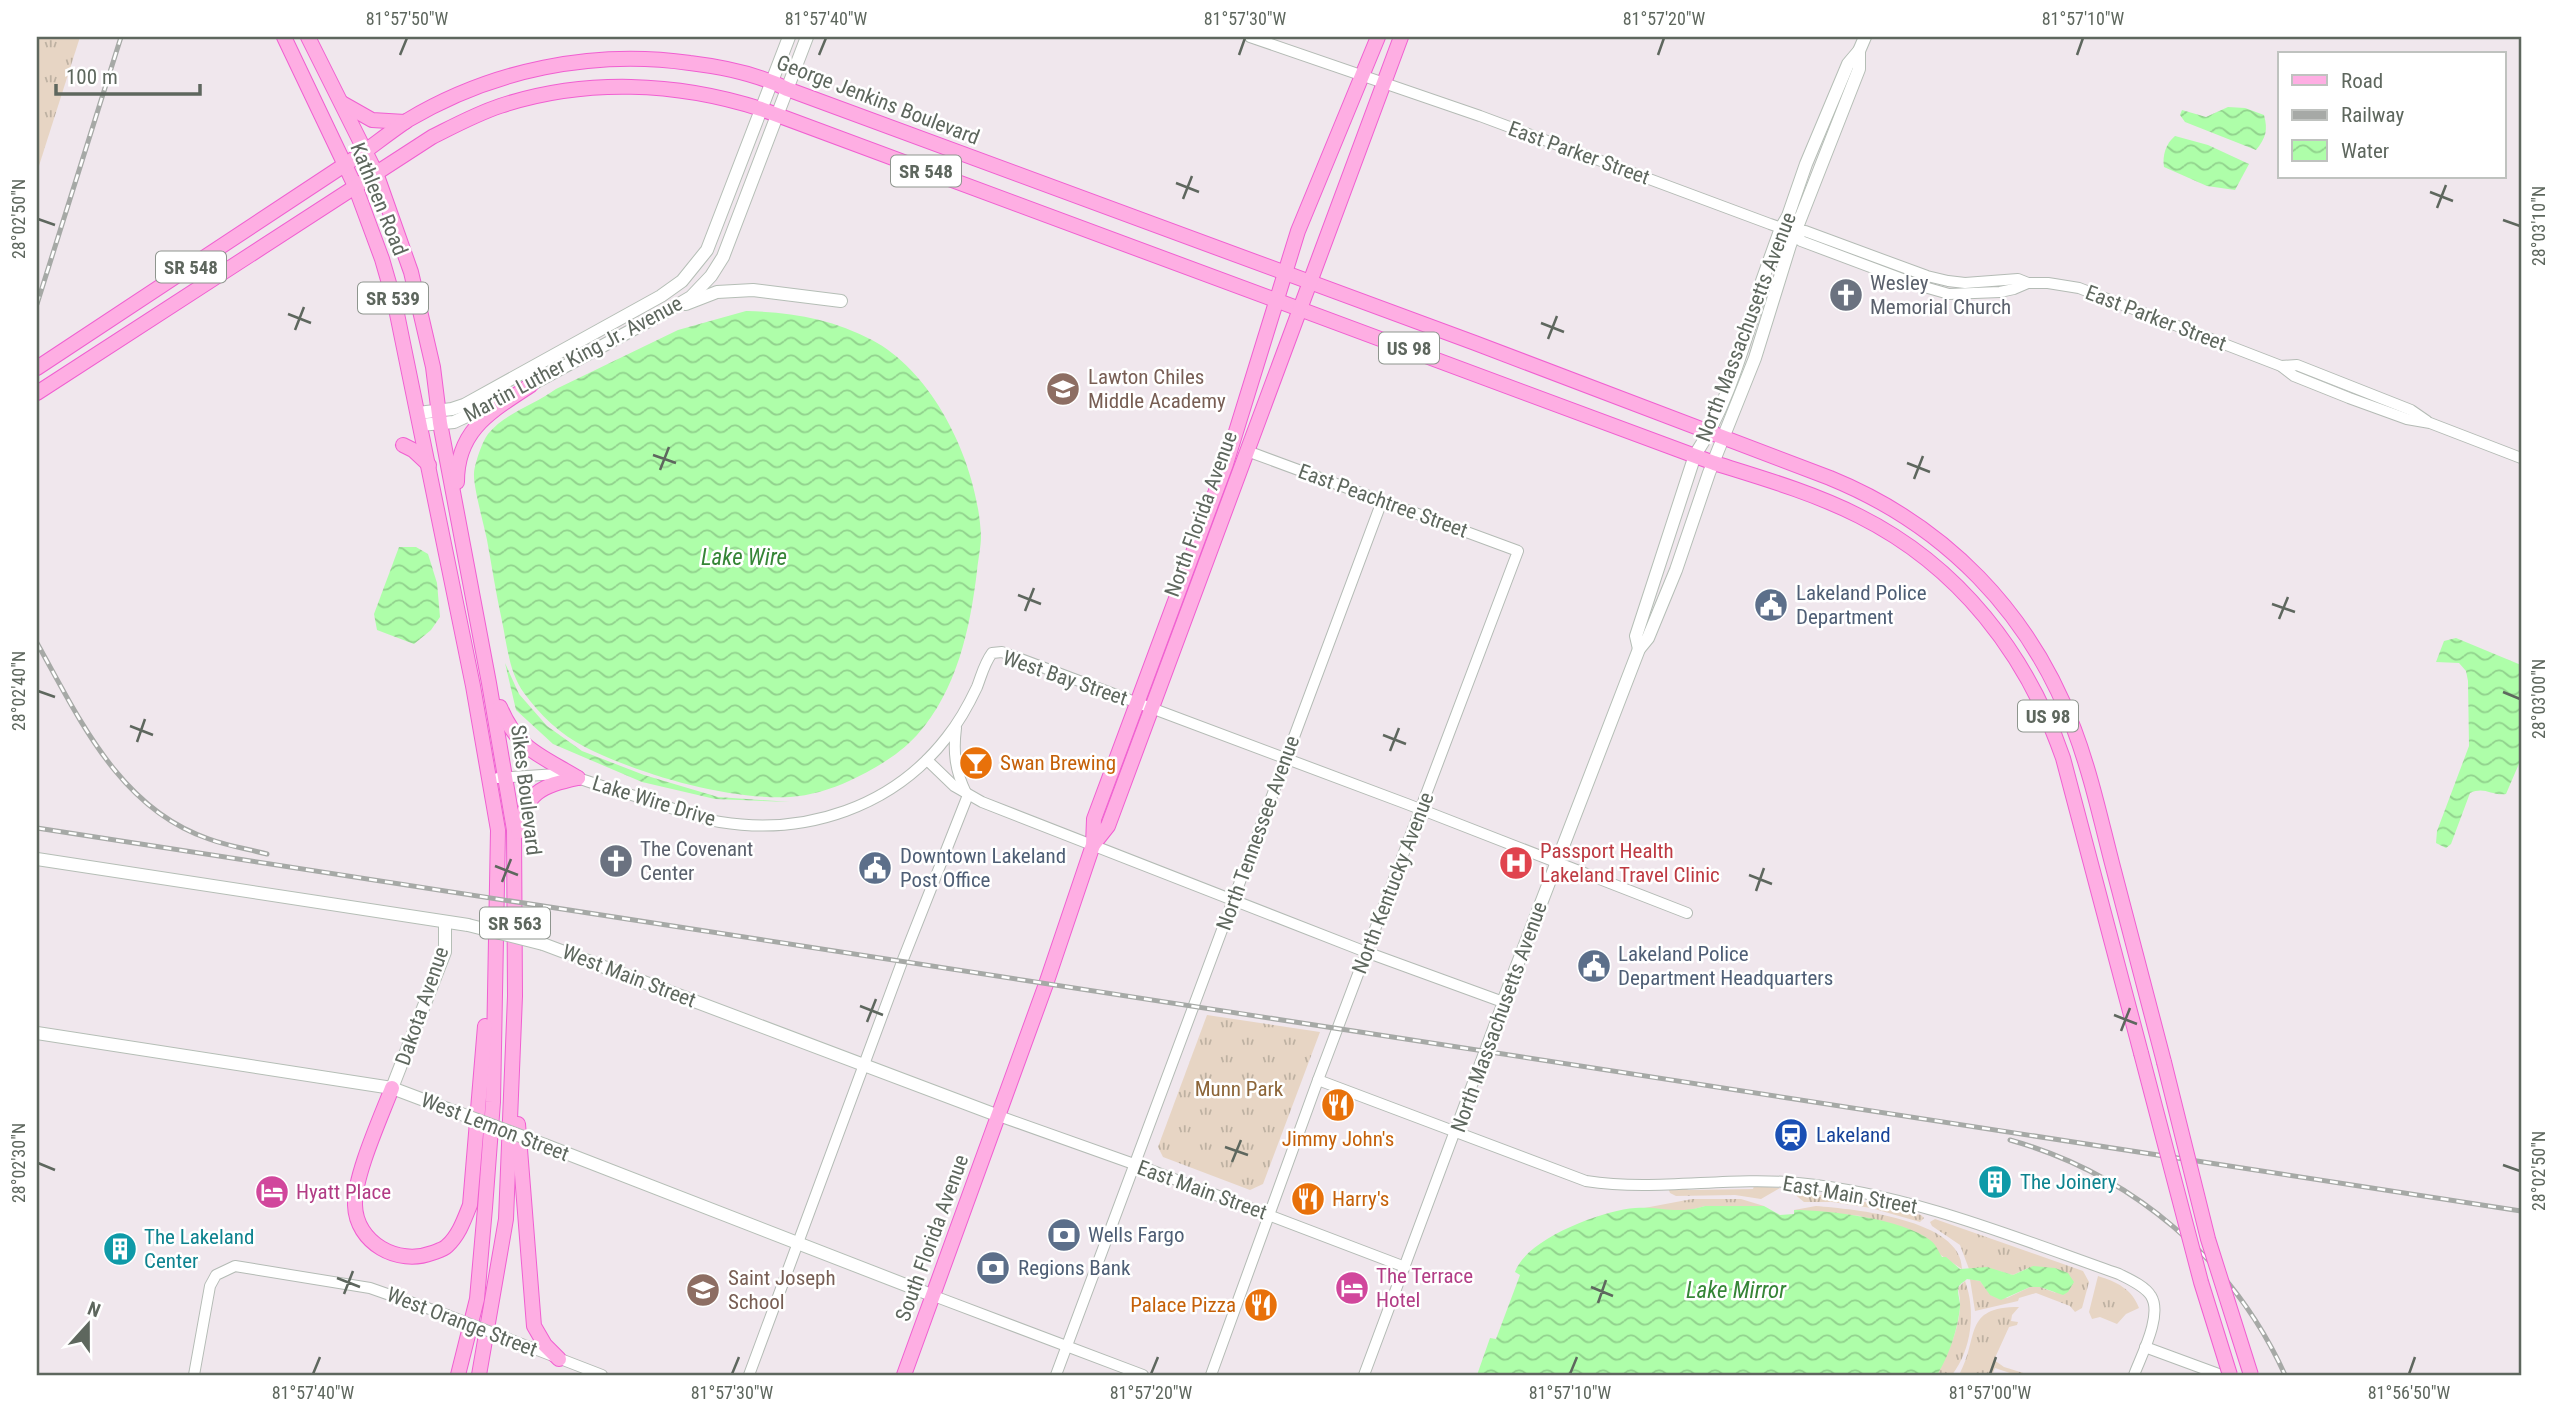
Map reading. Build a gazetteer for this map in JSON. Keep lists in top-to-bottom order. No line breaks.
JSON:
{"streets":{"main road":["George Jenkins Boulevard","SR 548","Kathleen Road","SR 539","North Massachusetts Avenue","US 98","Martin Luther King Jr. Avenue","North Florida Avenue","Sikes Boulevard","SR 563","West Main Street","Dakota Avenue","West Lemon Street","South Florida Avenue"],"street":["East Parker Street","East Peachtree Street","West Bay Street","Lake Wire Drive","North Tennessee Avenue","North Kentucky Avenue","East Main Street","West Orange Street"]},"crossings":[["George Jenkins Boulevard","Kathleen Road"],["George Jenkins Boulevard","US 98"],["George Jenkins Boulevard","Martin Luther King Jr. Avenue"],["George Jenkins Boulevard","North Florida Avenue"],["East Parker Street","North Massachusetts Avenue"],["East Parker Street","North Florida Avenue"],["SR 548","Kathleen Road"],["SR 548","US 98"],["SR 548","Martin Luther King Jr. Avenue"],["SR 548","North Florida Avenue"],["Kathleen Road","Martin Luther King Jr. Avenue"],["Kathleen Road","Sikes Boulevard"],["North Massachusetts Avenue","US 98"],["North Massachusetts Avenue","West Bay Street"],["North Massachusetts Avenue","East Main Street"],["US 98","North Florida Avenue"],["Martin Luther King Jr. Avenue","Sikes Boulevard"],["East Peachtree Street","North Florida Avenue"],["East Peachtree Street","North Tennessee Avenue"],["East Peachtree Street","North Kentucky Avenue"],["North Florida Avenue","West Bay Street"],["North Florida Avenue","West Main Street"],["North Florida Avenue","East Main Street"],["North Florida Avenue","South Florida Avenue"],["West Bay Street","Lake Wire Drive"],["West Bay Street","North Tennessee Avenue"],["West Bay Street","North Kentucky Avenue"],["Sikes Boulevard","Lake Wire Drive"],["North Tennessee Avenue","East Main Street"],["North Kentucky Avenue","East Main Street"],["West Main Street","Dakota Avenue"],["West Main Street","East Main Street"],["West Main Street","South Florida Avenue"],["Dakota Avenue","West Lemon Street"],["West Lemon Street","South Florida Avenue"],["East Main Street","South Florida Avenue"]],"water":["Lake Wire","Lake Mirror"],"parks":["Munn Park"],"places":{"church":["Wesley Memorial Church","The Covenant Center"],"school or university":["Lawton Chiles Middle Academy","Saint Joseph School"],"public building":["Lakeland Police Department","Downtown Lakeland Post Office","Lakeland Police Department Headquarters"],"bar":["Swan Brewing"],"hospital":["Passport Health Lakeland Travel Clinic"],"restaurant":["Jimmy John's","Harry's","Palace Pizza"],"station":["Lakeland"],"building":["The Joinery","The Lakeland Center"],"hotel":["Hyatt Place","The Terrace Hotel"],"bank":["Wells Fargo","Regions Bank"]},"legend":["Road","Railway","Water"],"scale_bar":"100 m","north":"top","coordinates":["81°57'50\"W","81°57'40\"W","81°57'30\"W","81°57'20\"W","81°57'10\"W","28°02'50\"N","28°03'10\"N","28°02'40\"N","28°03'00\"N","28°02'30\"N","81°57'00\"W","81°56'50\"W"]}
